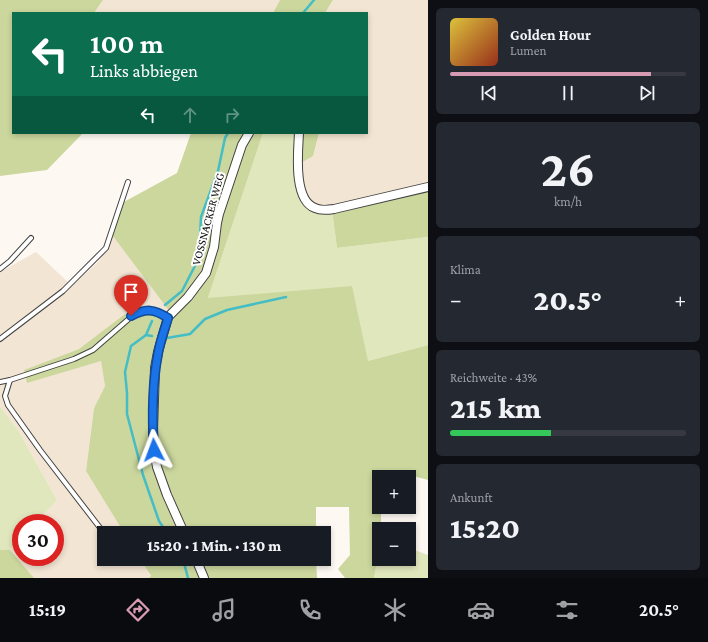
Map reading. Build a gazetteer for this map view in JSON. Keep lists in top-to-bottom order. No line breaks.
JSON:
{"streets":{"street":["VOSSNACKER WEG"]},"page":{"turn":["100 m","Links abbiegen"],"song":["Golden Hour","Lumen"],"tile":[["26","km/h"],"Klima",["Reichweite · 43%","215 km"],["Ankunft","15:20"]],"heat":["−","20.5°","+"],"map_buttons":["+","−"],"limit":"30","trip":"15:20 · 1 Min. · 130 m","tabs":["15:19","20.5°"]}}
